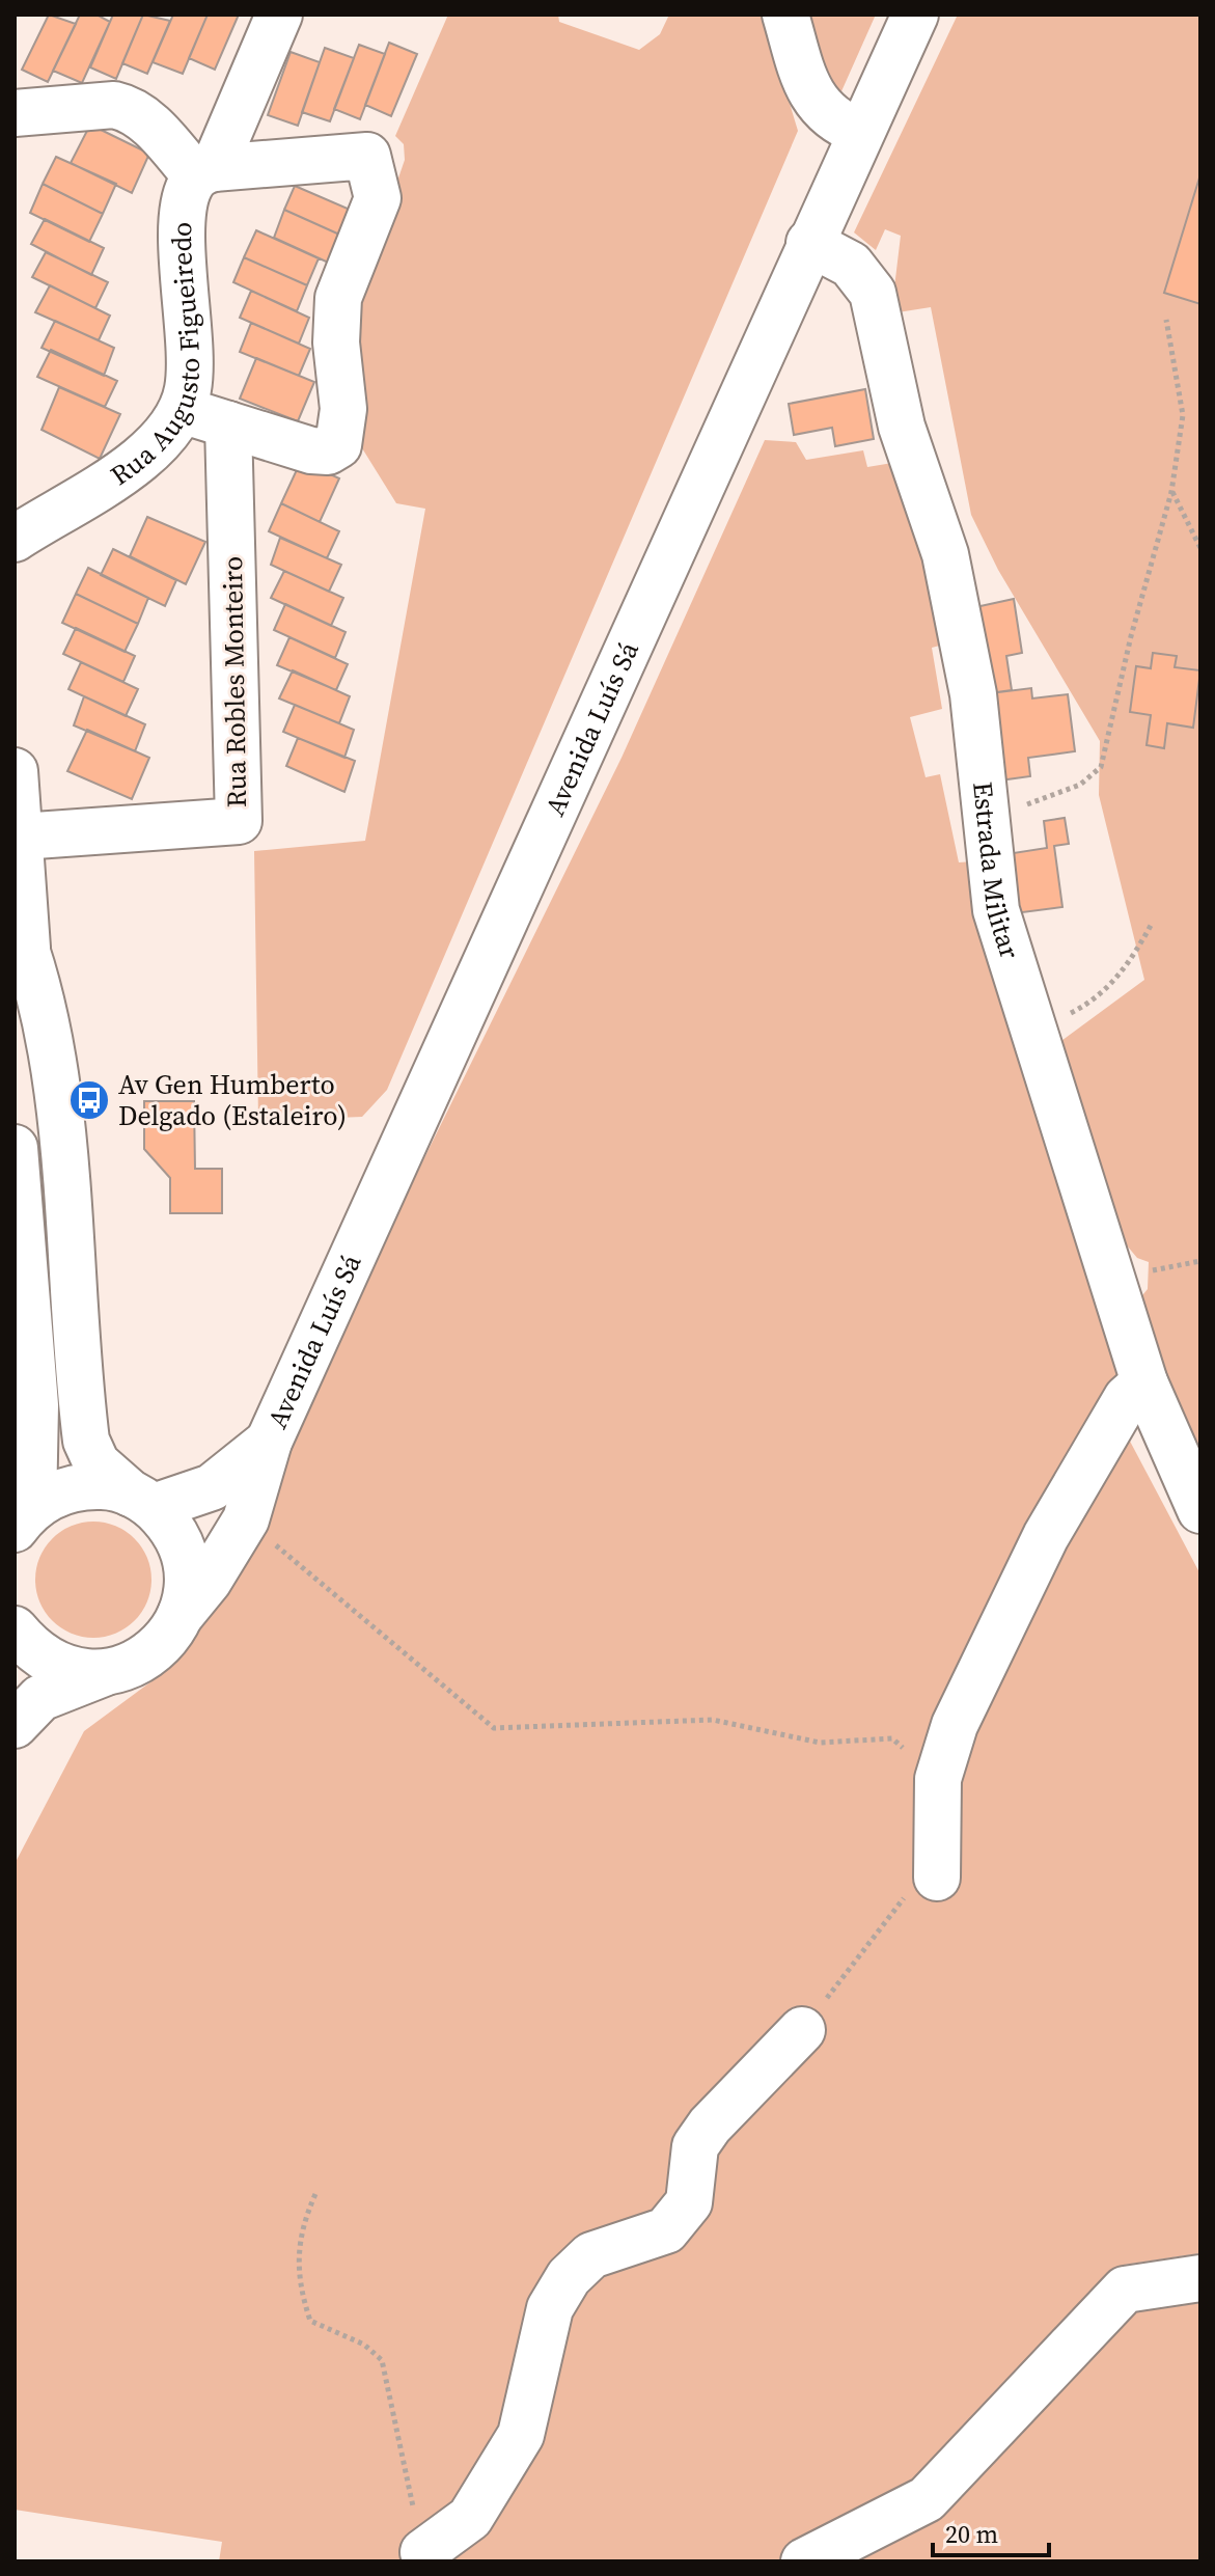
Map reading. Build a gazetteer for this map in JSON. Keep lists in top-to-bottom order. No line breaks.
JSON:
{"streets":{"street":["Rua Augusto Figueiredo","Rua Robles Monteiro","Avenida Luís Sá","Estrada Militar"]},"crossings":[["Avenida Luís Sá","Estrada Militar"]],"places":{"bus stop":["Av Gen Humberto Delgado (Estaleiro)"]},"scale_bar":"20 m"}
